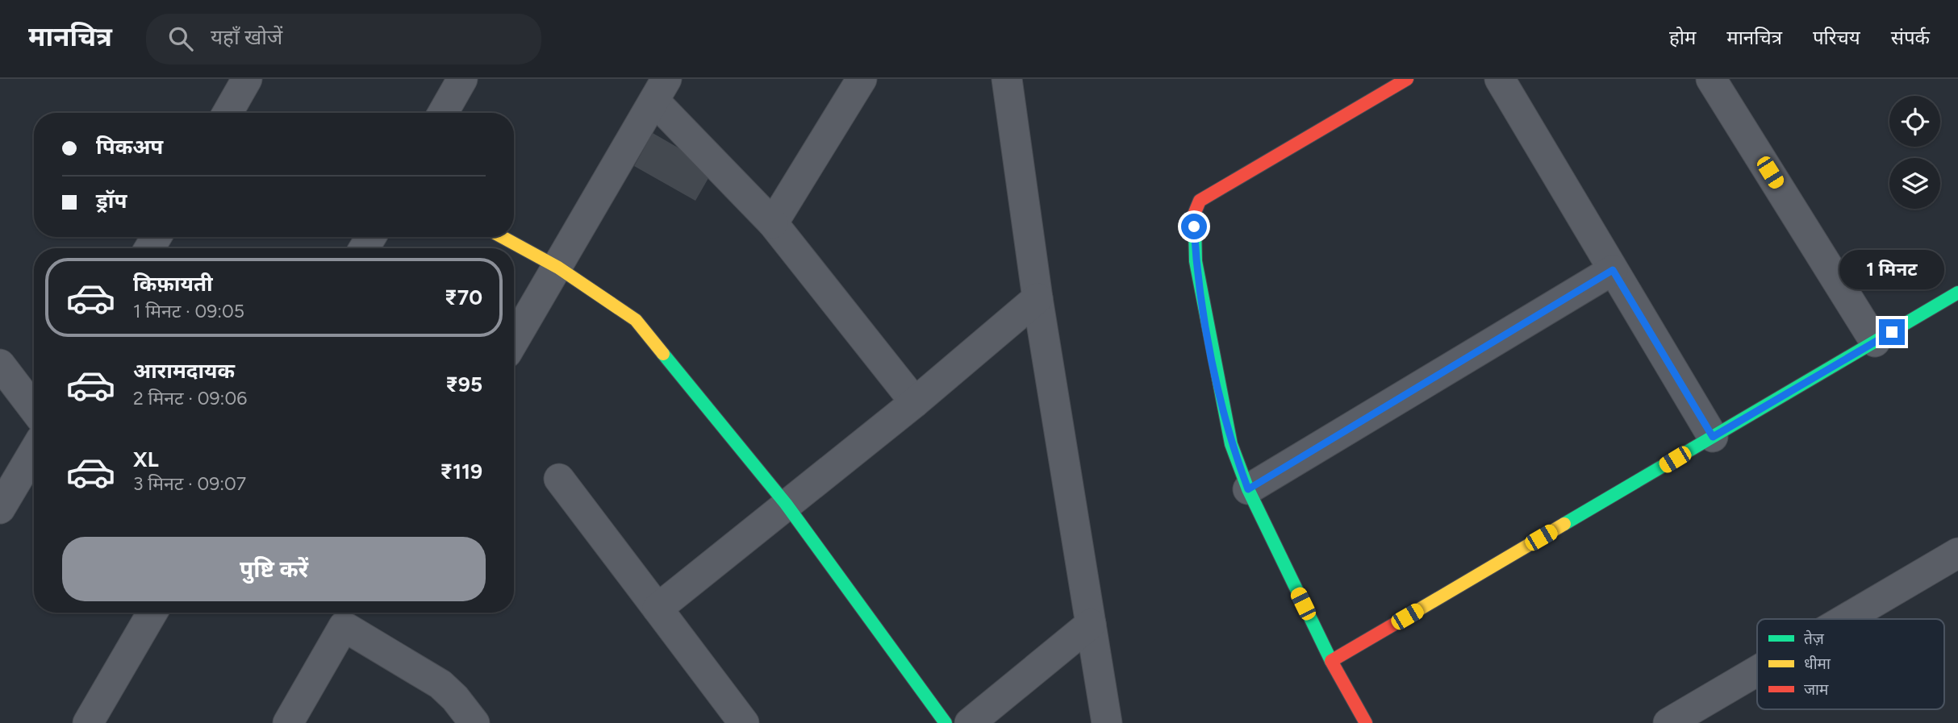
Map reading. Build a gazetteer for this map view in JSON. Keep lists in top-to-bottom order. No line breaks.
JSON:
{"legend":["तेज़","धीमा","जाम"],"page":{"header":"मानचित्र","search":"यहाँ खोजें","nav":["होम","मानचित्र","परिचय","संपर्क"],"banner":["पिकअप","ड्रॉप"],"bubble":"1 मिनट","list":[{"name":"किफ़ायती","note":"1 मिनट · 09:05","value":"₹70"},{"name":"आरामदायक","note":"2 मिनट · 09:06","value":"₹95"},{"name":"XL","note":"3 मिनट · 09:07","value":"₹119"}],"buttons":"पुष्टि करें"}}
